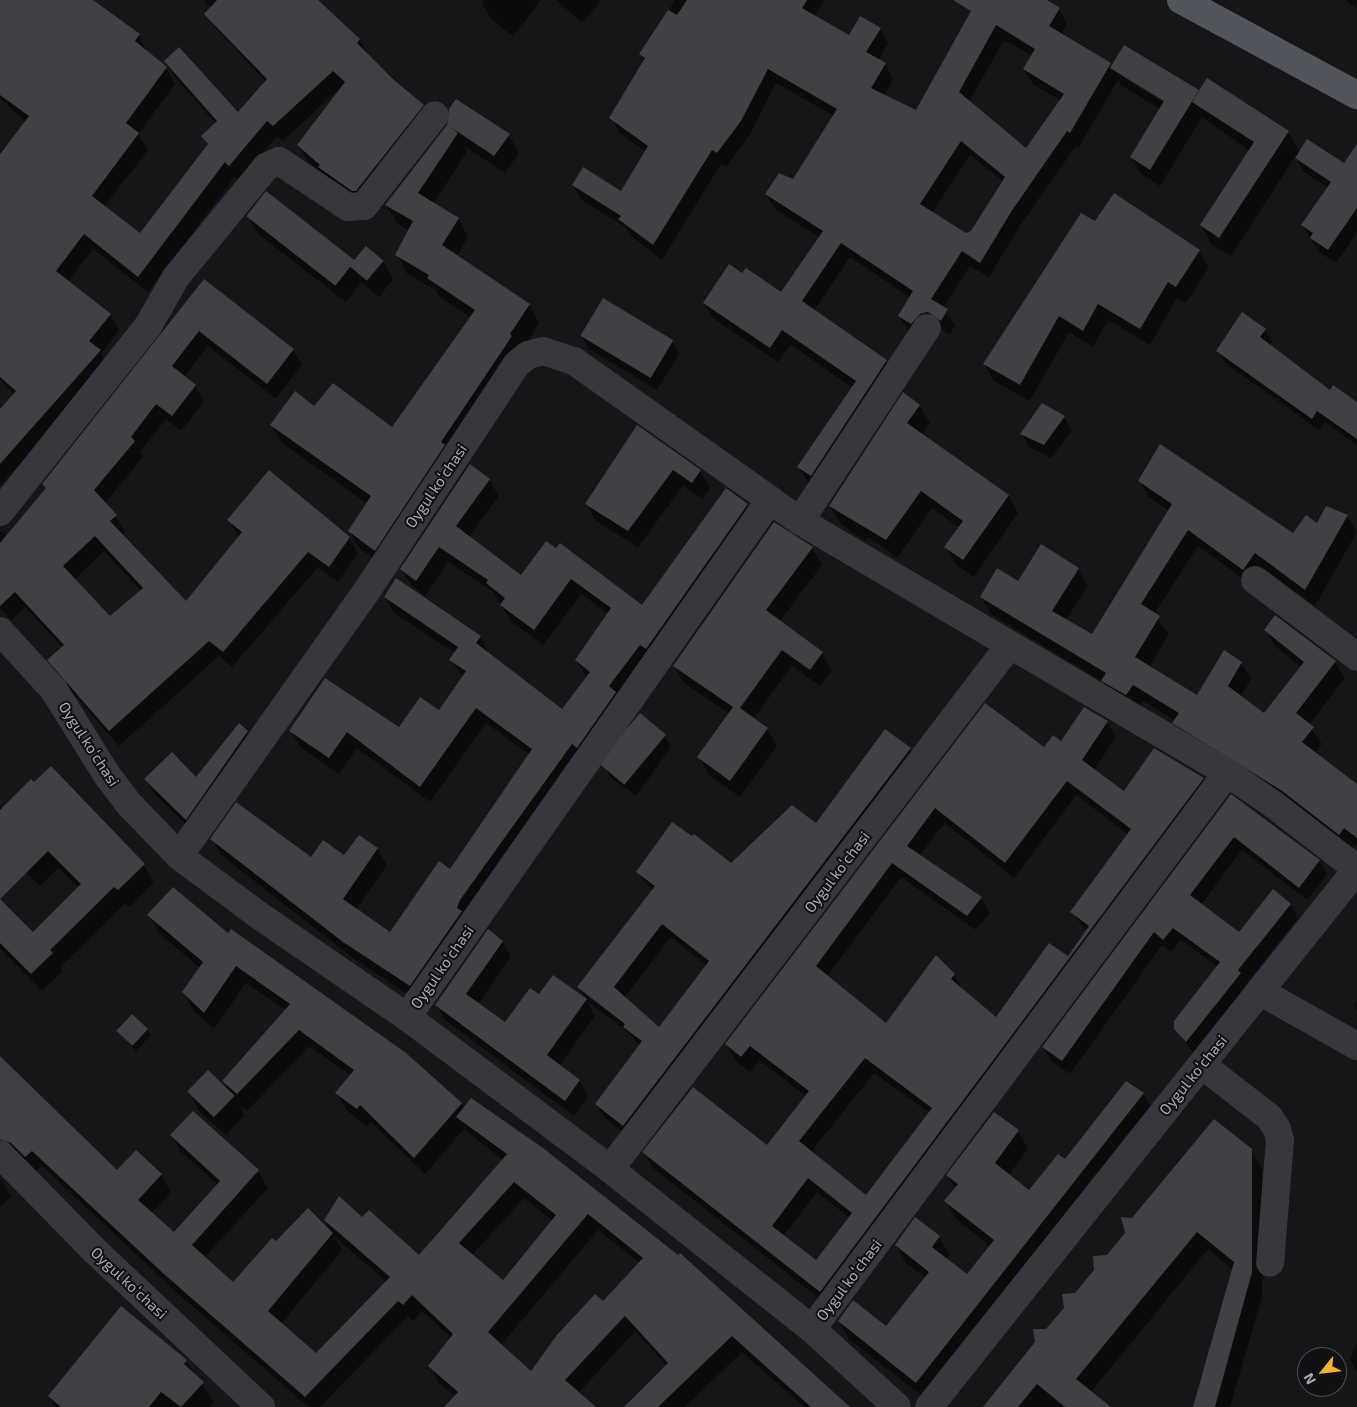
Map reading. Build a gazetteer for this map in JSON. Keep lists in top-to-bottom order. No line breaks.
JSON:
{"streets":{"street":["Oygul koʻchasi"]},"north":"bottom left"}
